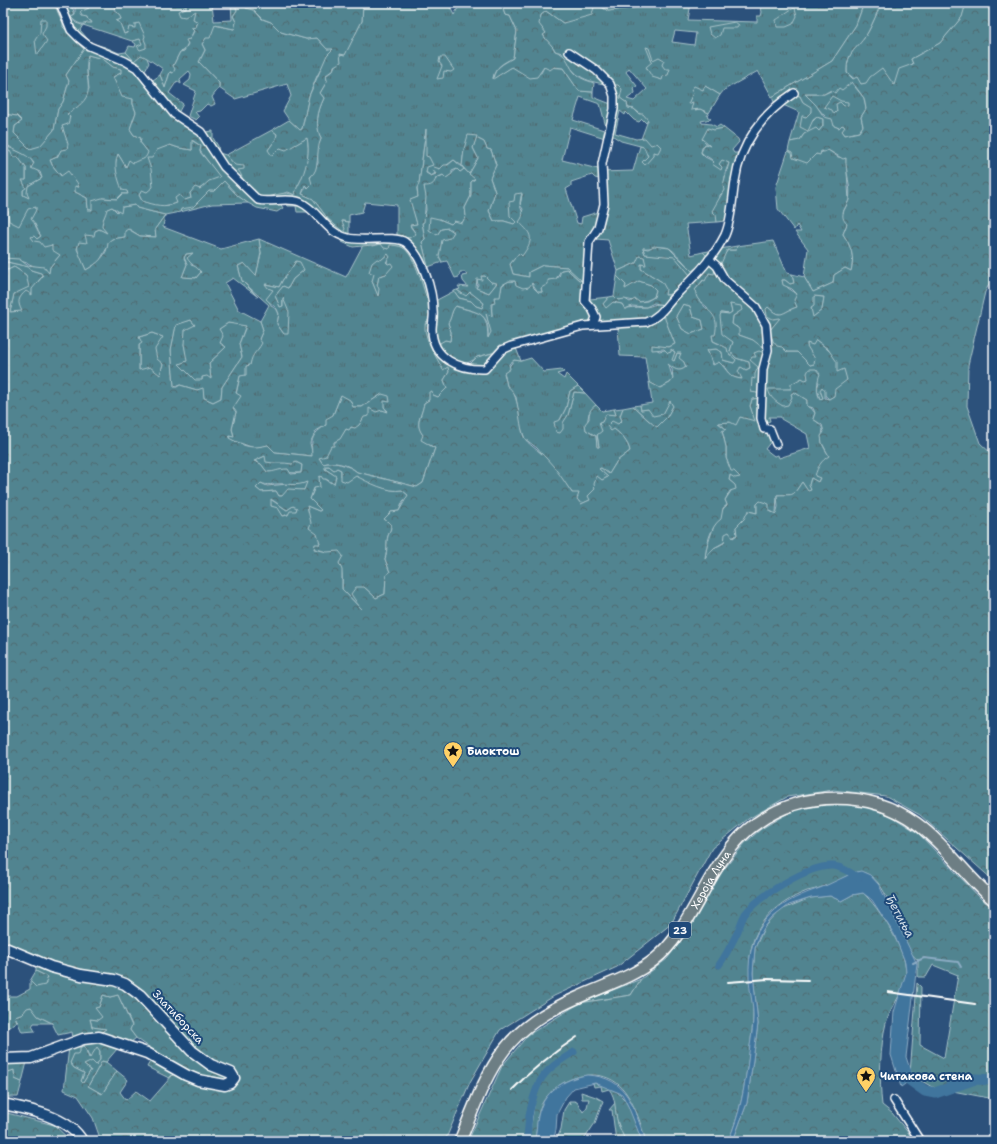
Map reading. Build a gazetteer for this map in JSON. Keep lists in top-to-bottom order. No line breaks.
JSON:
{"streets":{"main road":["Хероја Луна","23"],"street":["Златиборска"]},"water":["Ђетиња"],"places":{"place":["Биоктош","Читакова стена"]}}
